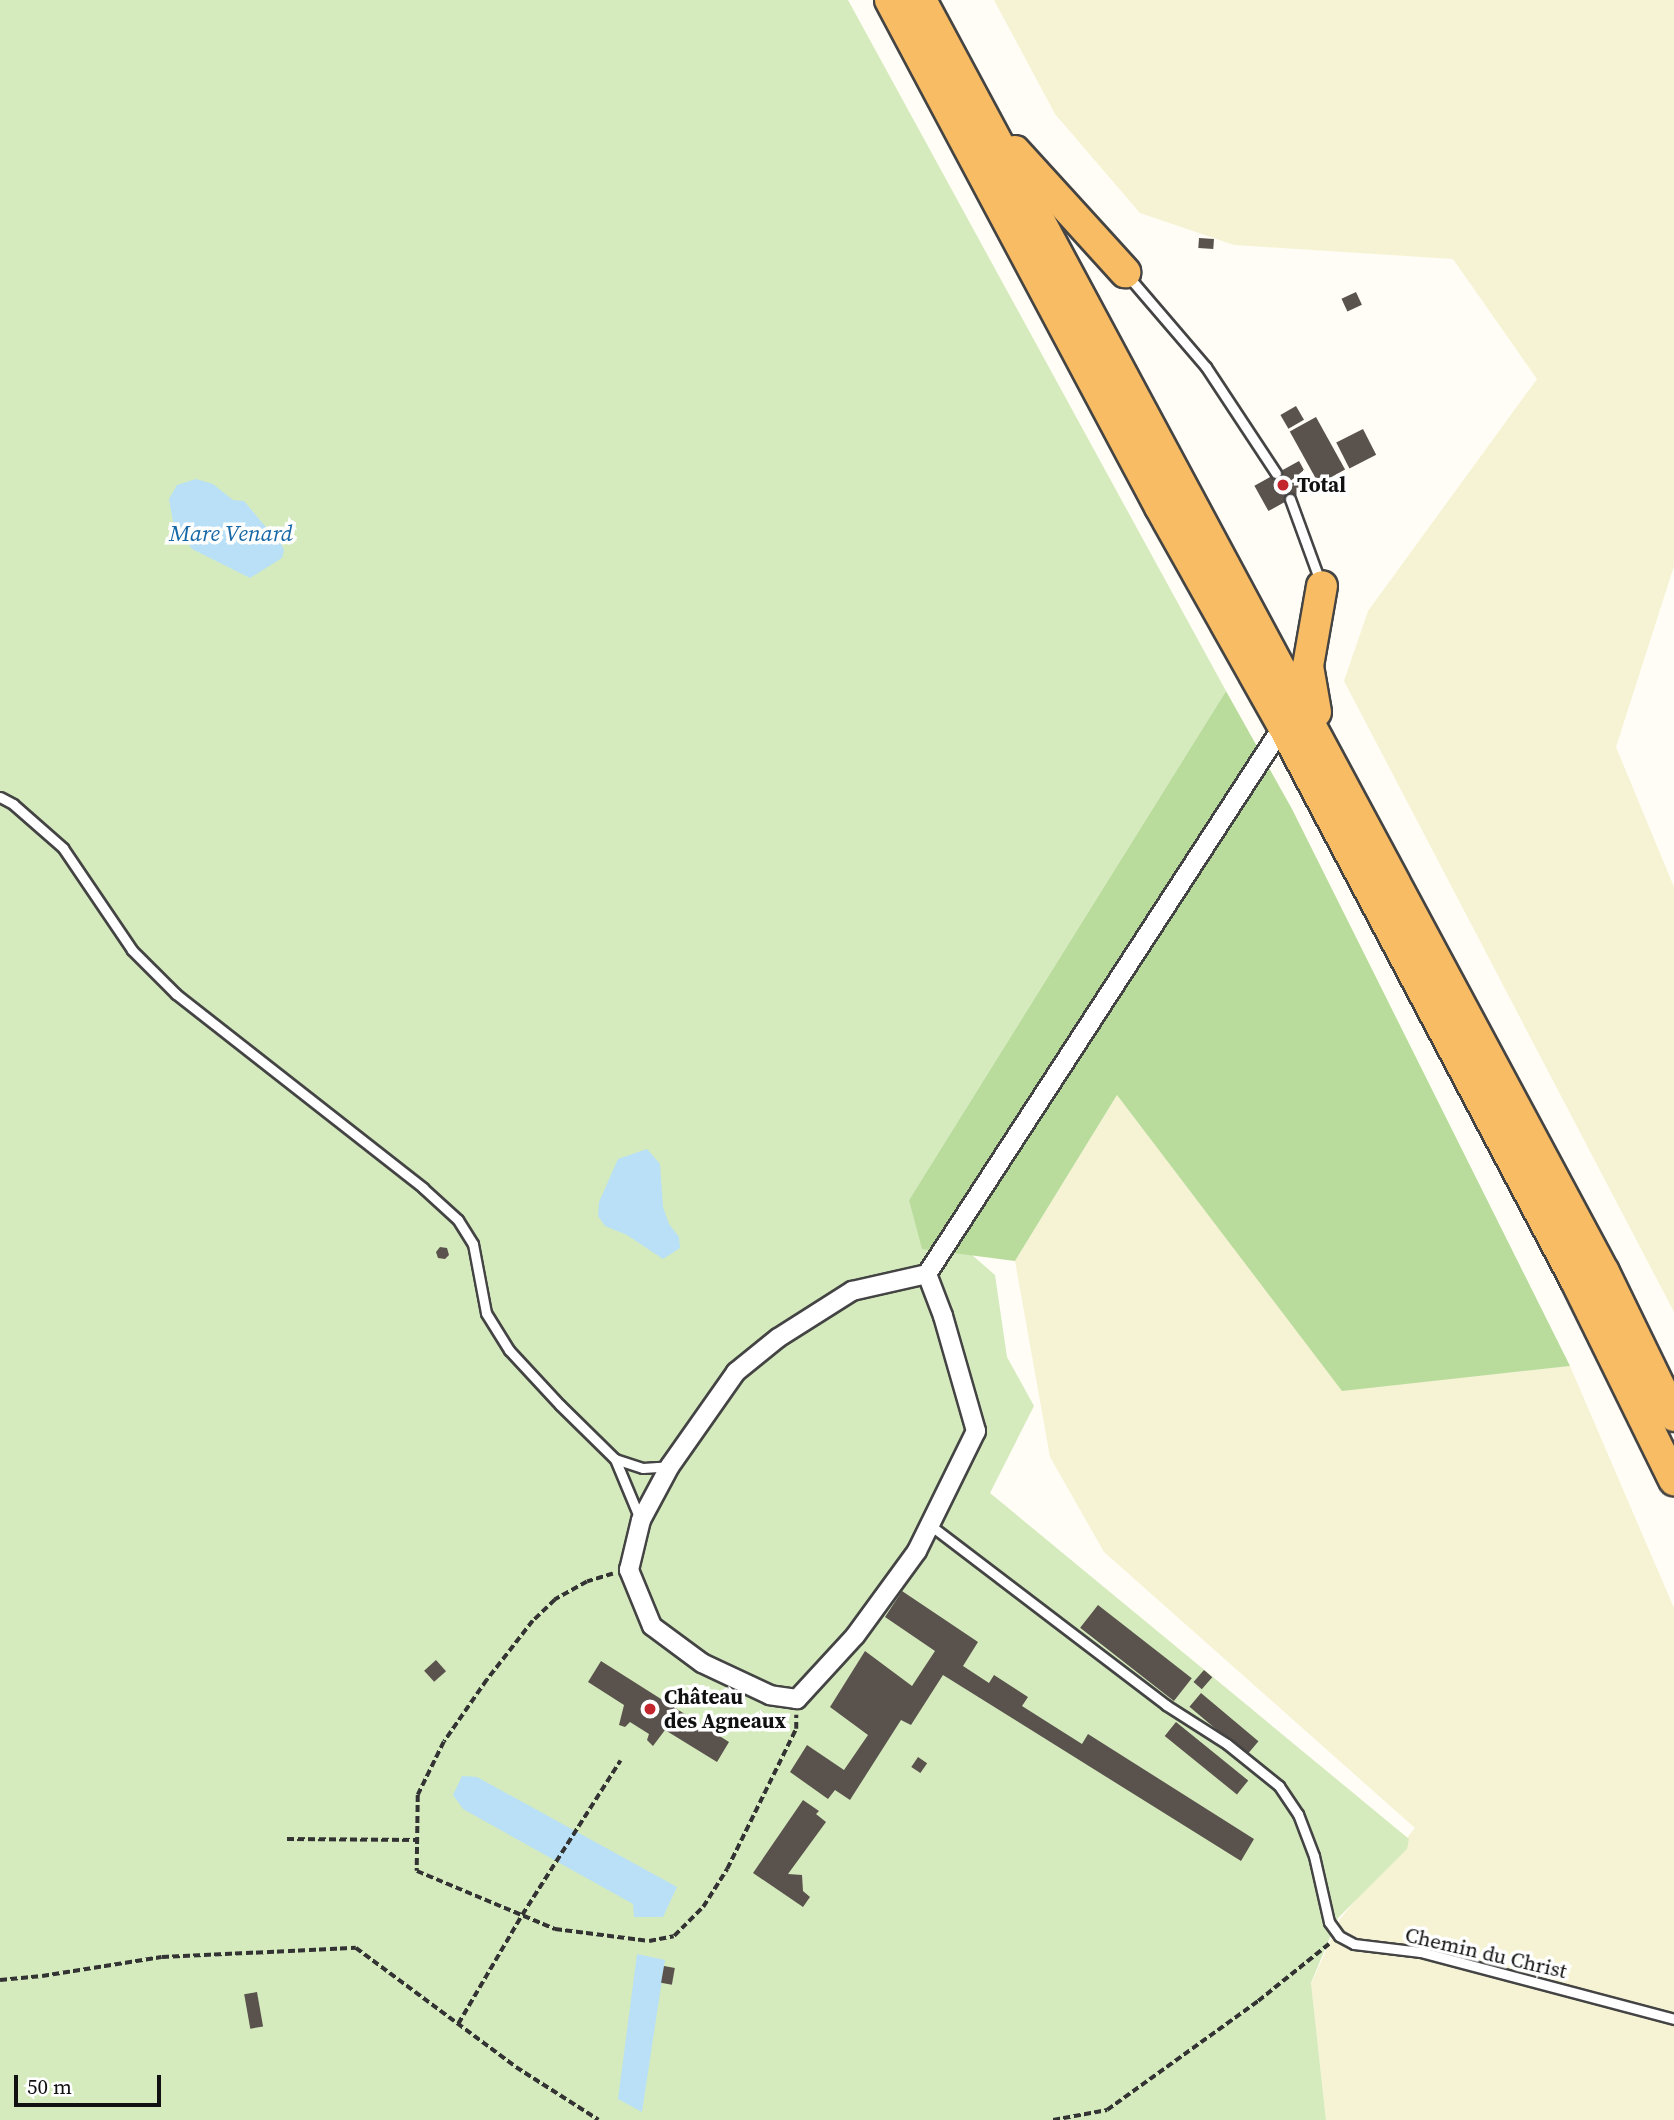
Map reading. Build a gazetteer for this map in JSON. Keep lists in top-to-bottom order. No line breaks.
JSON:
{"streets":{"lane":["Chemin du Christ"]},"water":["Mare Venard"],"places":["Total","Château des Agneaux"],"scale_bar":"50 m"}
